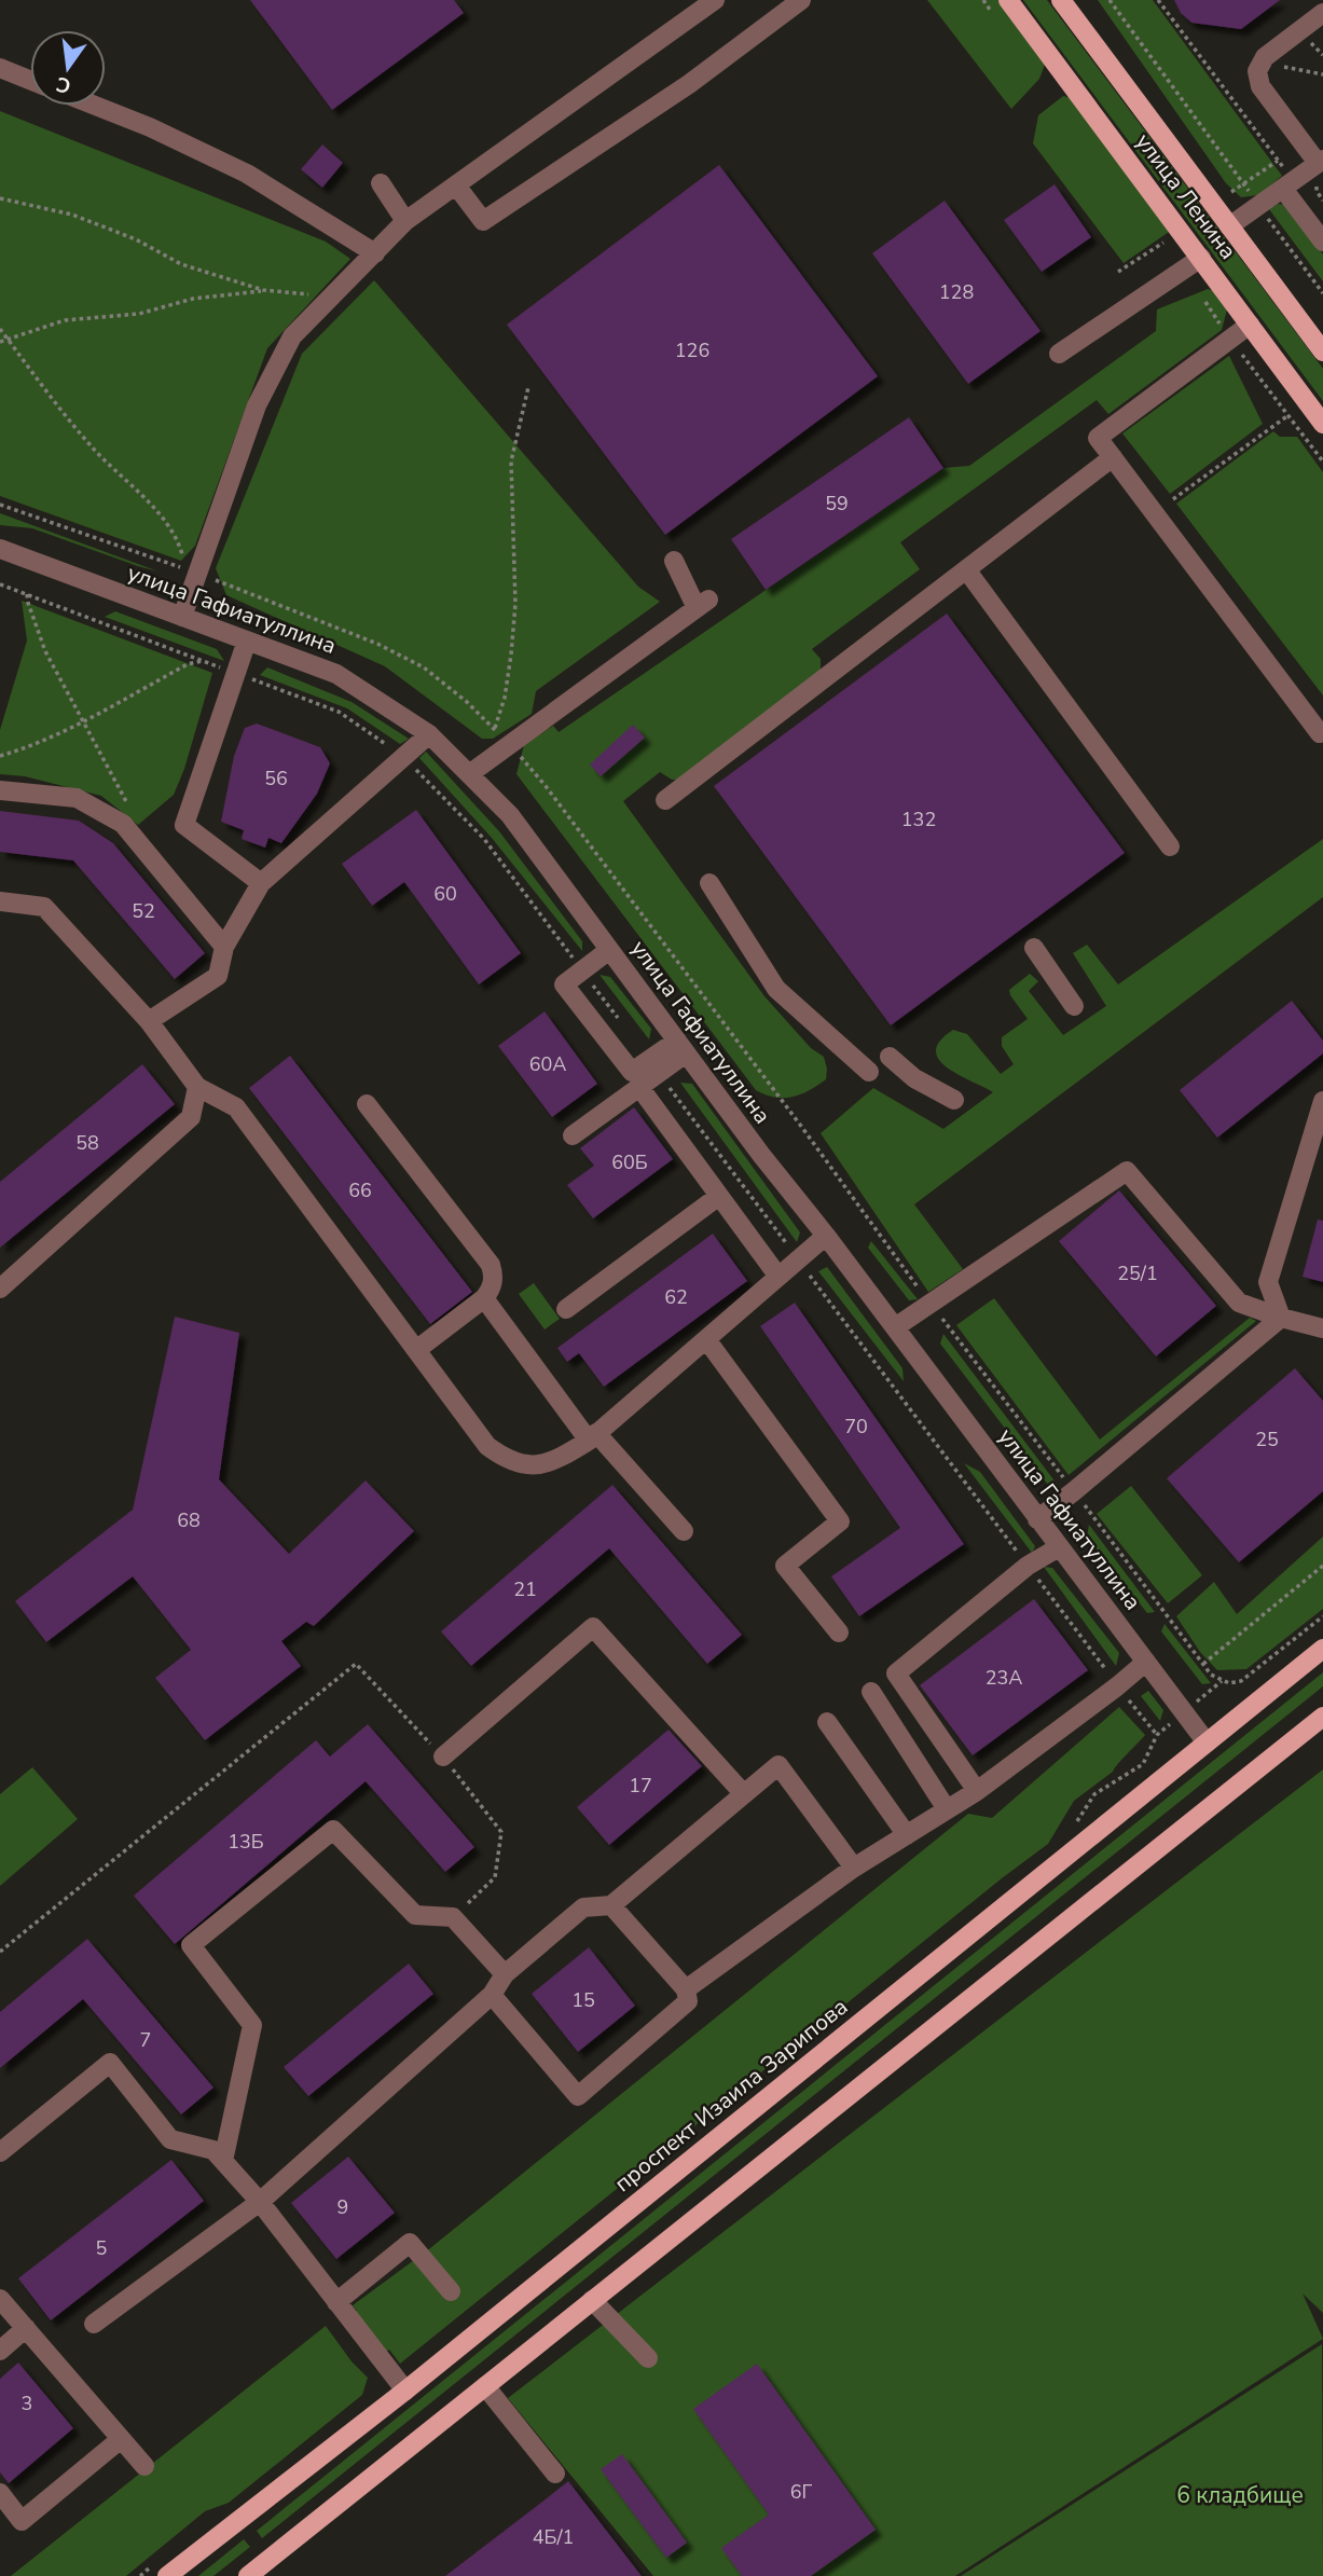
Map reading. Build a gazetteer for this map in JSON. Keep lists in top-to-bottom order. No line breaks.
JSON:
{"streets":{"main road":["улица Ленина","проспект Изаила Зарипова"],"street":["улица Гафиатуллина"]},"crossings":[["улица Гафиатуллина","проспект Изаила Зарипова"]],"parks":["6 кладбище"],"house_numbers":["128","126","59","56","132","60","52","60А","58","60Б","66","25/1","62","70","25","68","21","23А","17","13Б","15","7","9","5","3","6Г","4Б/1"],"north":"bottom"}
